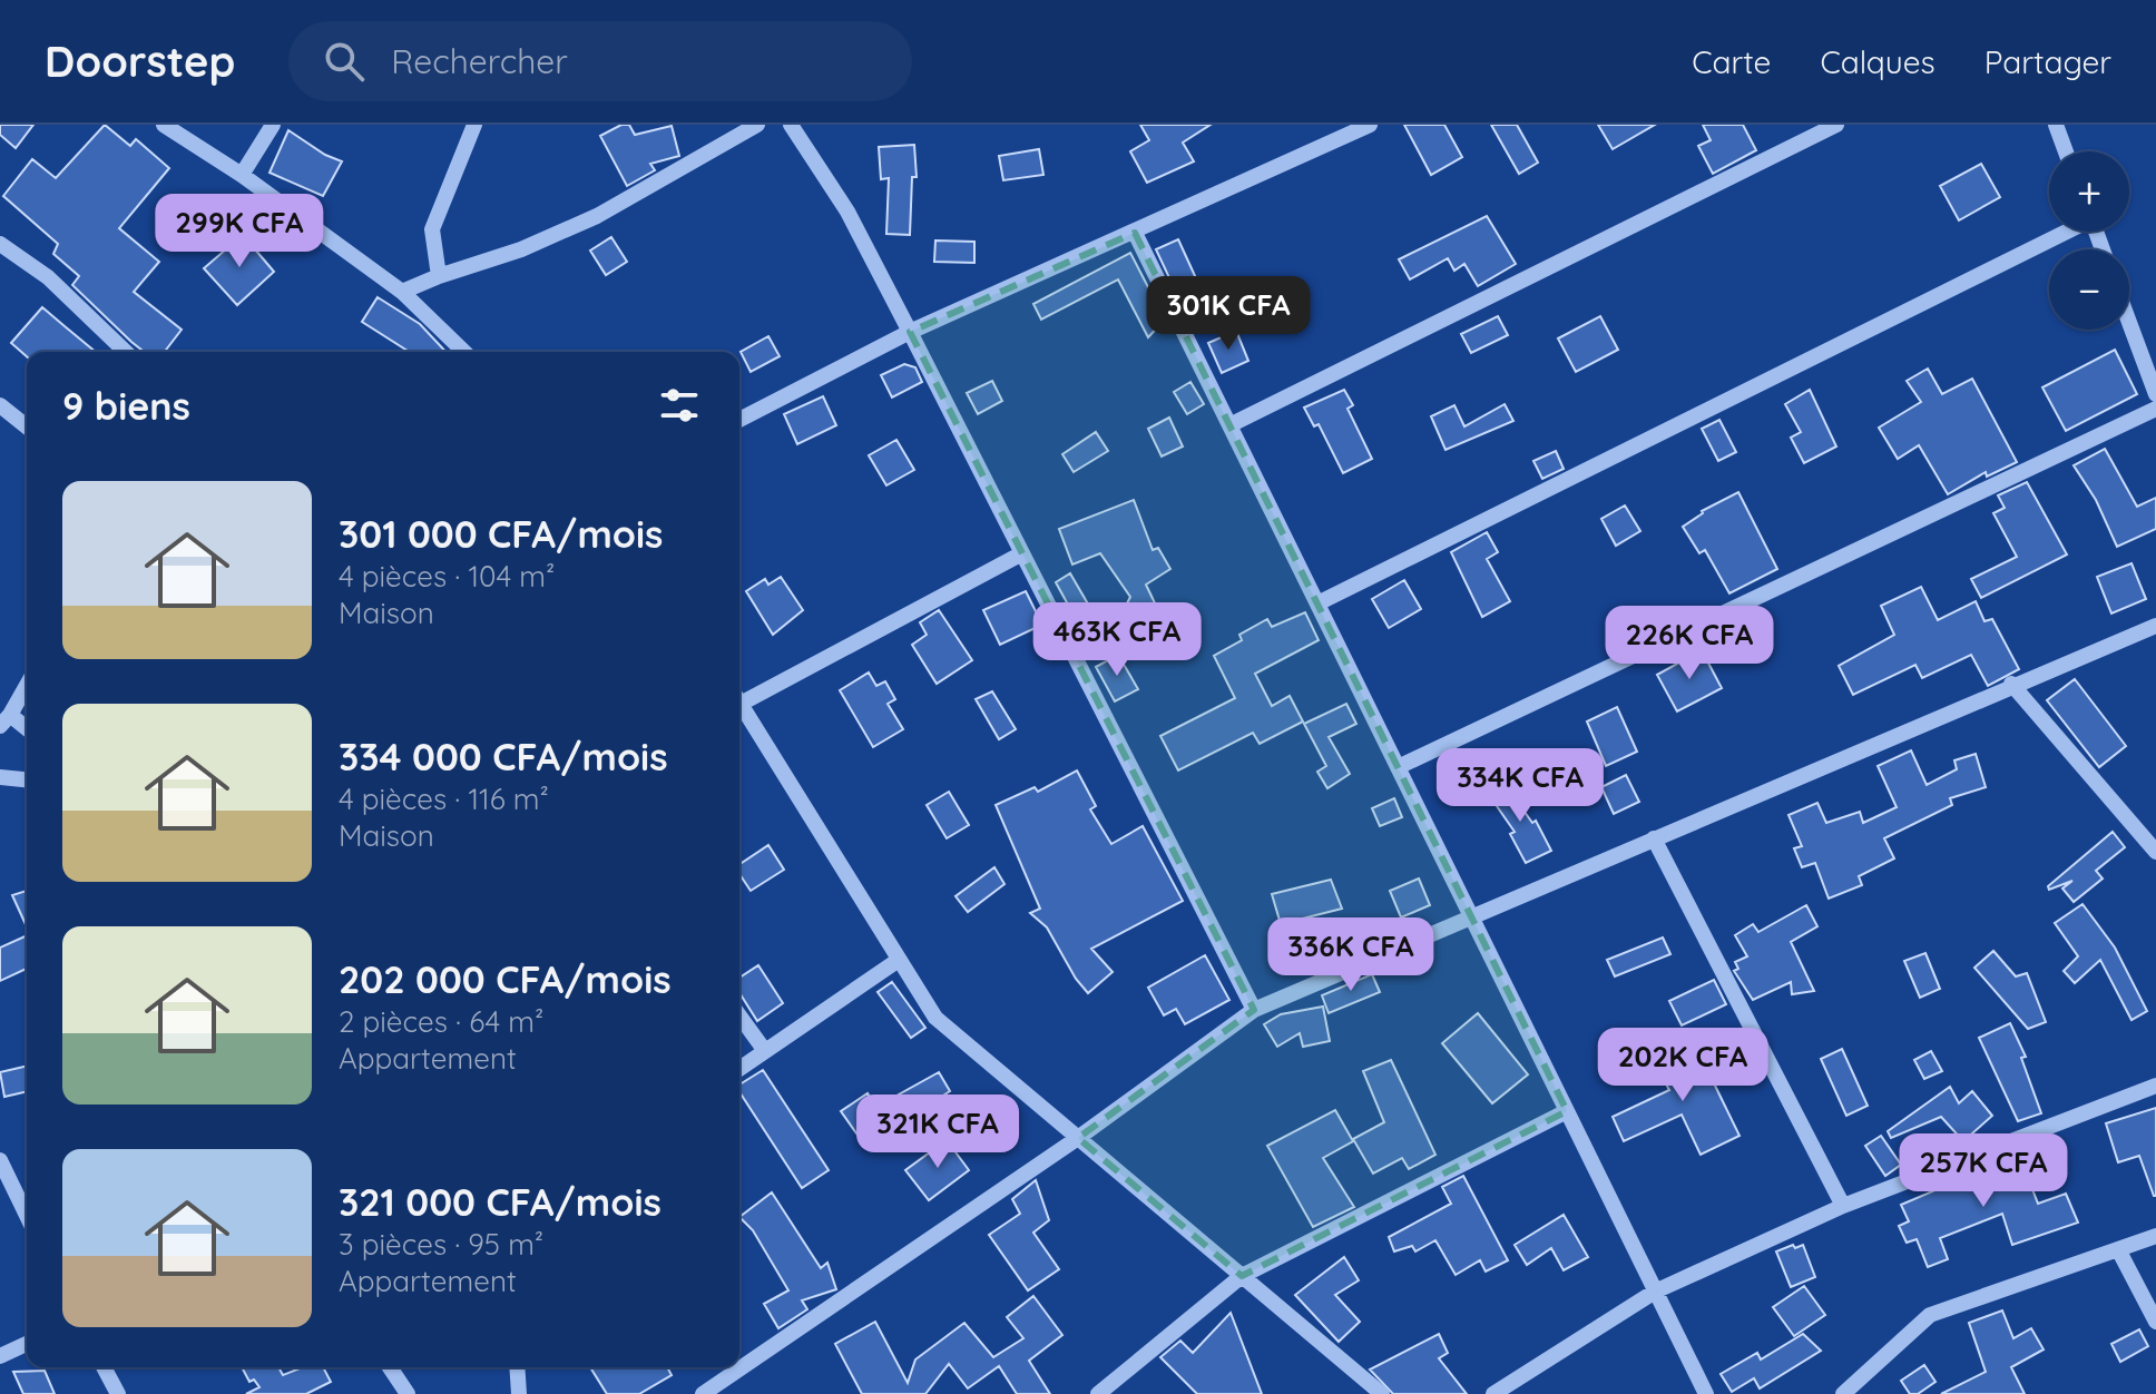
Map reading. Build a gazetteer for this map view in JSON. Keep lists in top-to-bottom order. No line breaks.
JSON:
{"page":{"header":"Doorstep","search":"Rechercher","nav":["Carte","Calques","Partager"],"map_buttons":["+","−"],"price":["299K CFA","301K CFA","463K CFA","226K CFA","334K CFA","336K CFA","202K CFA","321K CFA","257K CFA"],"heading":"9 biens","list":[{"name":"301 000 CFA/mois","note":"4 pièces · 104 m² · Maison"},{"name":"334 000 CFA/mois","note":"4 pièces · 116 m² · Maison"},{"name":"202 000 CFA/mois","note":"2 pièces · 64 m² · Appartement"},{"name":"321 000 CFA/mois","note":"3 pièces · 95 m² · Appartement"}]}}
